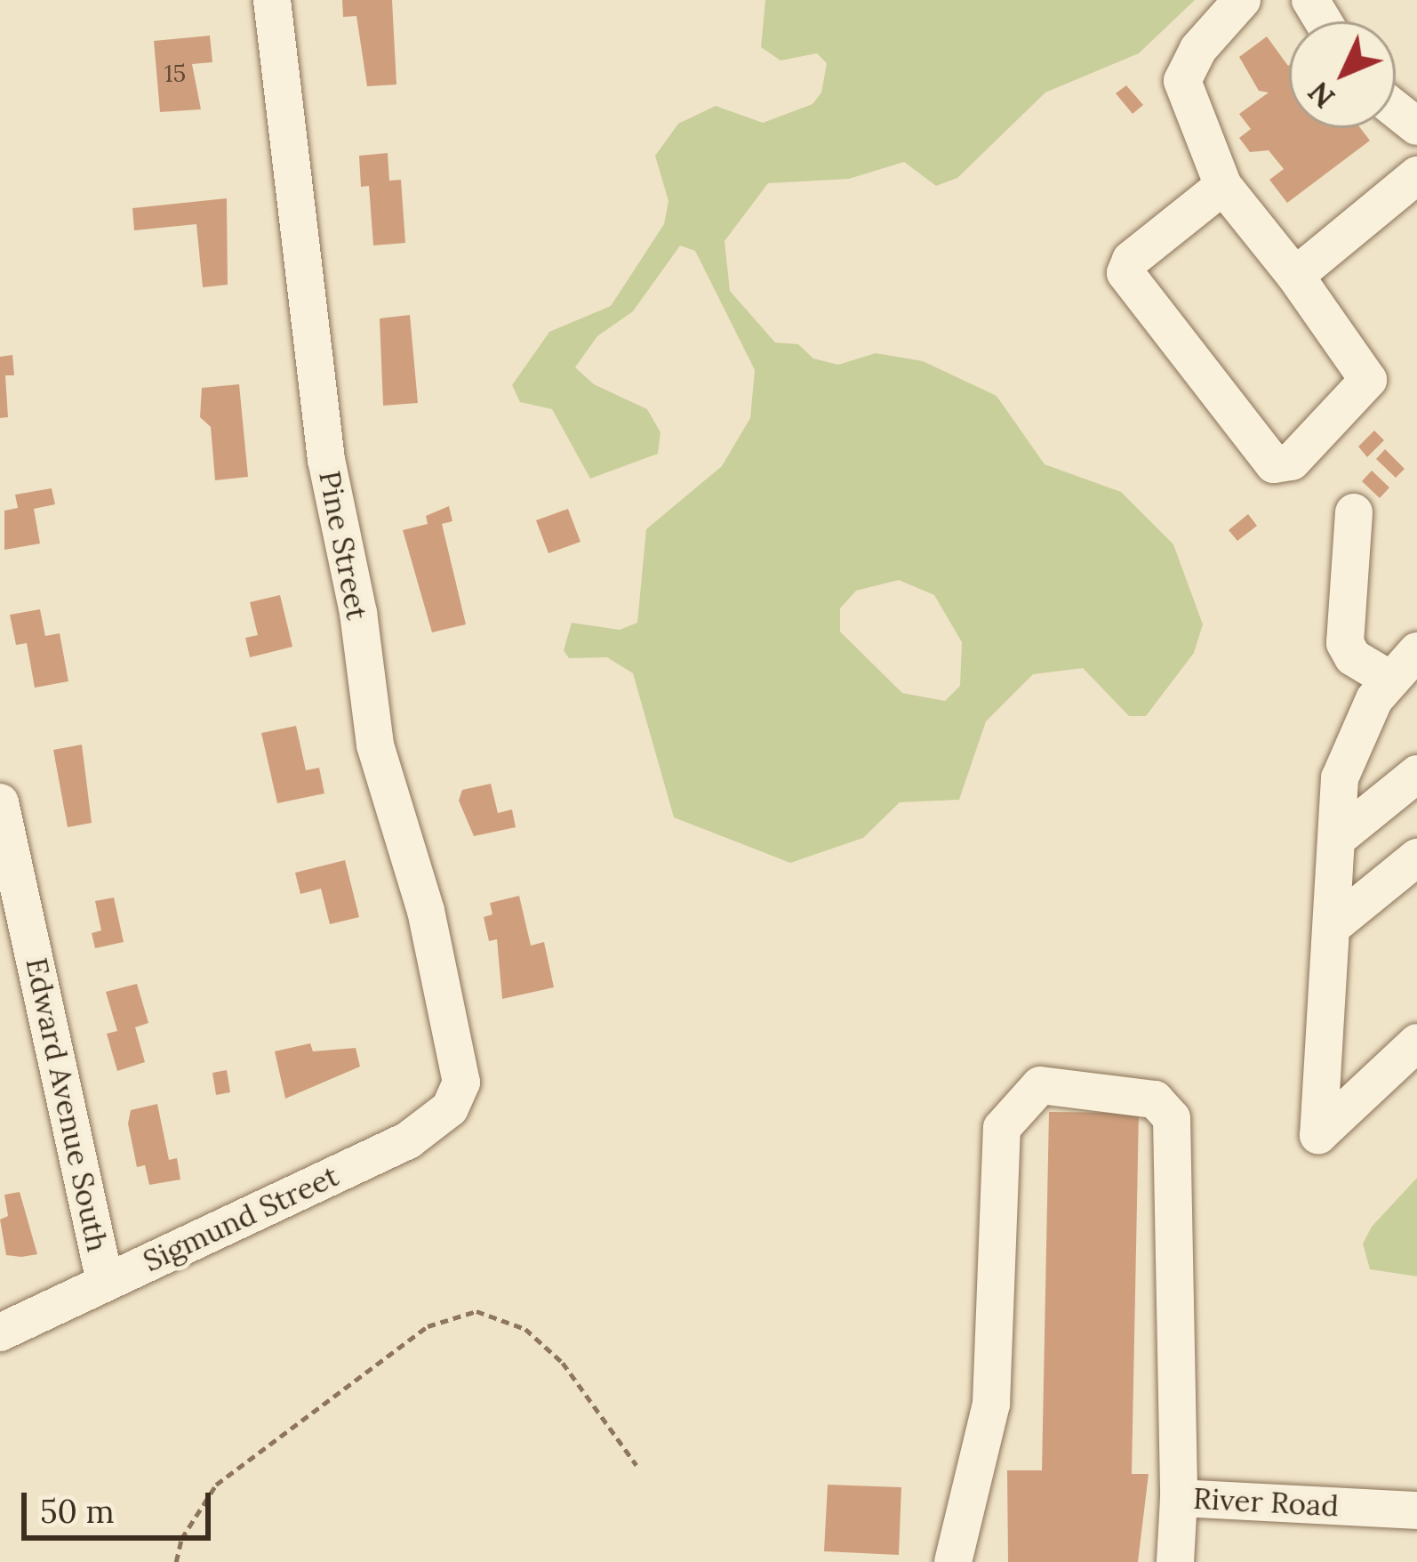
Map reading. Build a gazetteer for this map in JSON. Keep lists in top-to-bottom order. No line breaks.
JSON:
{"streets":{"street":["Pine Street","Edward Avenue South","Sigmund Street","River Road"]},"crossings":[["Pine Street","Sigmund Street"],["Edward Avenue South","Sigmund Street"]],"house_numbers":["15"],"scale_bar":"50 m","north":"bottom left"}
